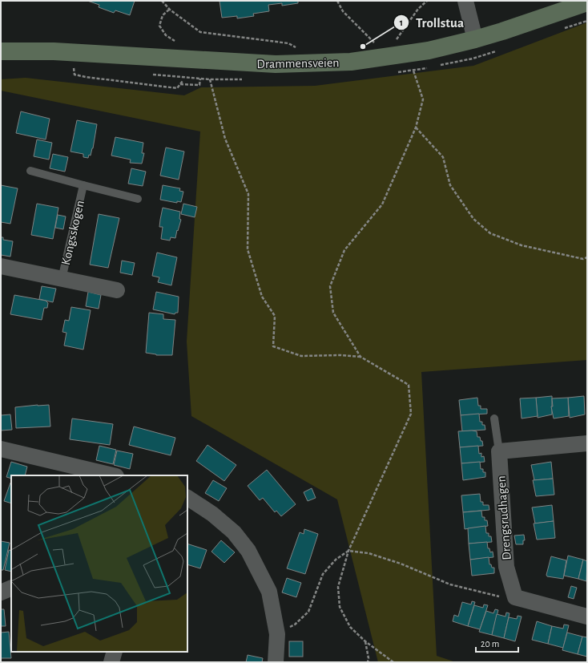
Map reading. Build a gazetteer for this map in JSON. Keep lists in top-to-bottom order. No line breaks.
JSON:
{"streets":{"main road":["Drammensveien"],"street":["Kongsskogen","Drengsrudhagen"]},"places":["Trollstua"],"scale_bar":"20 m"}
